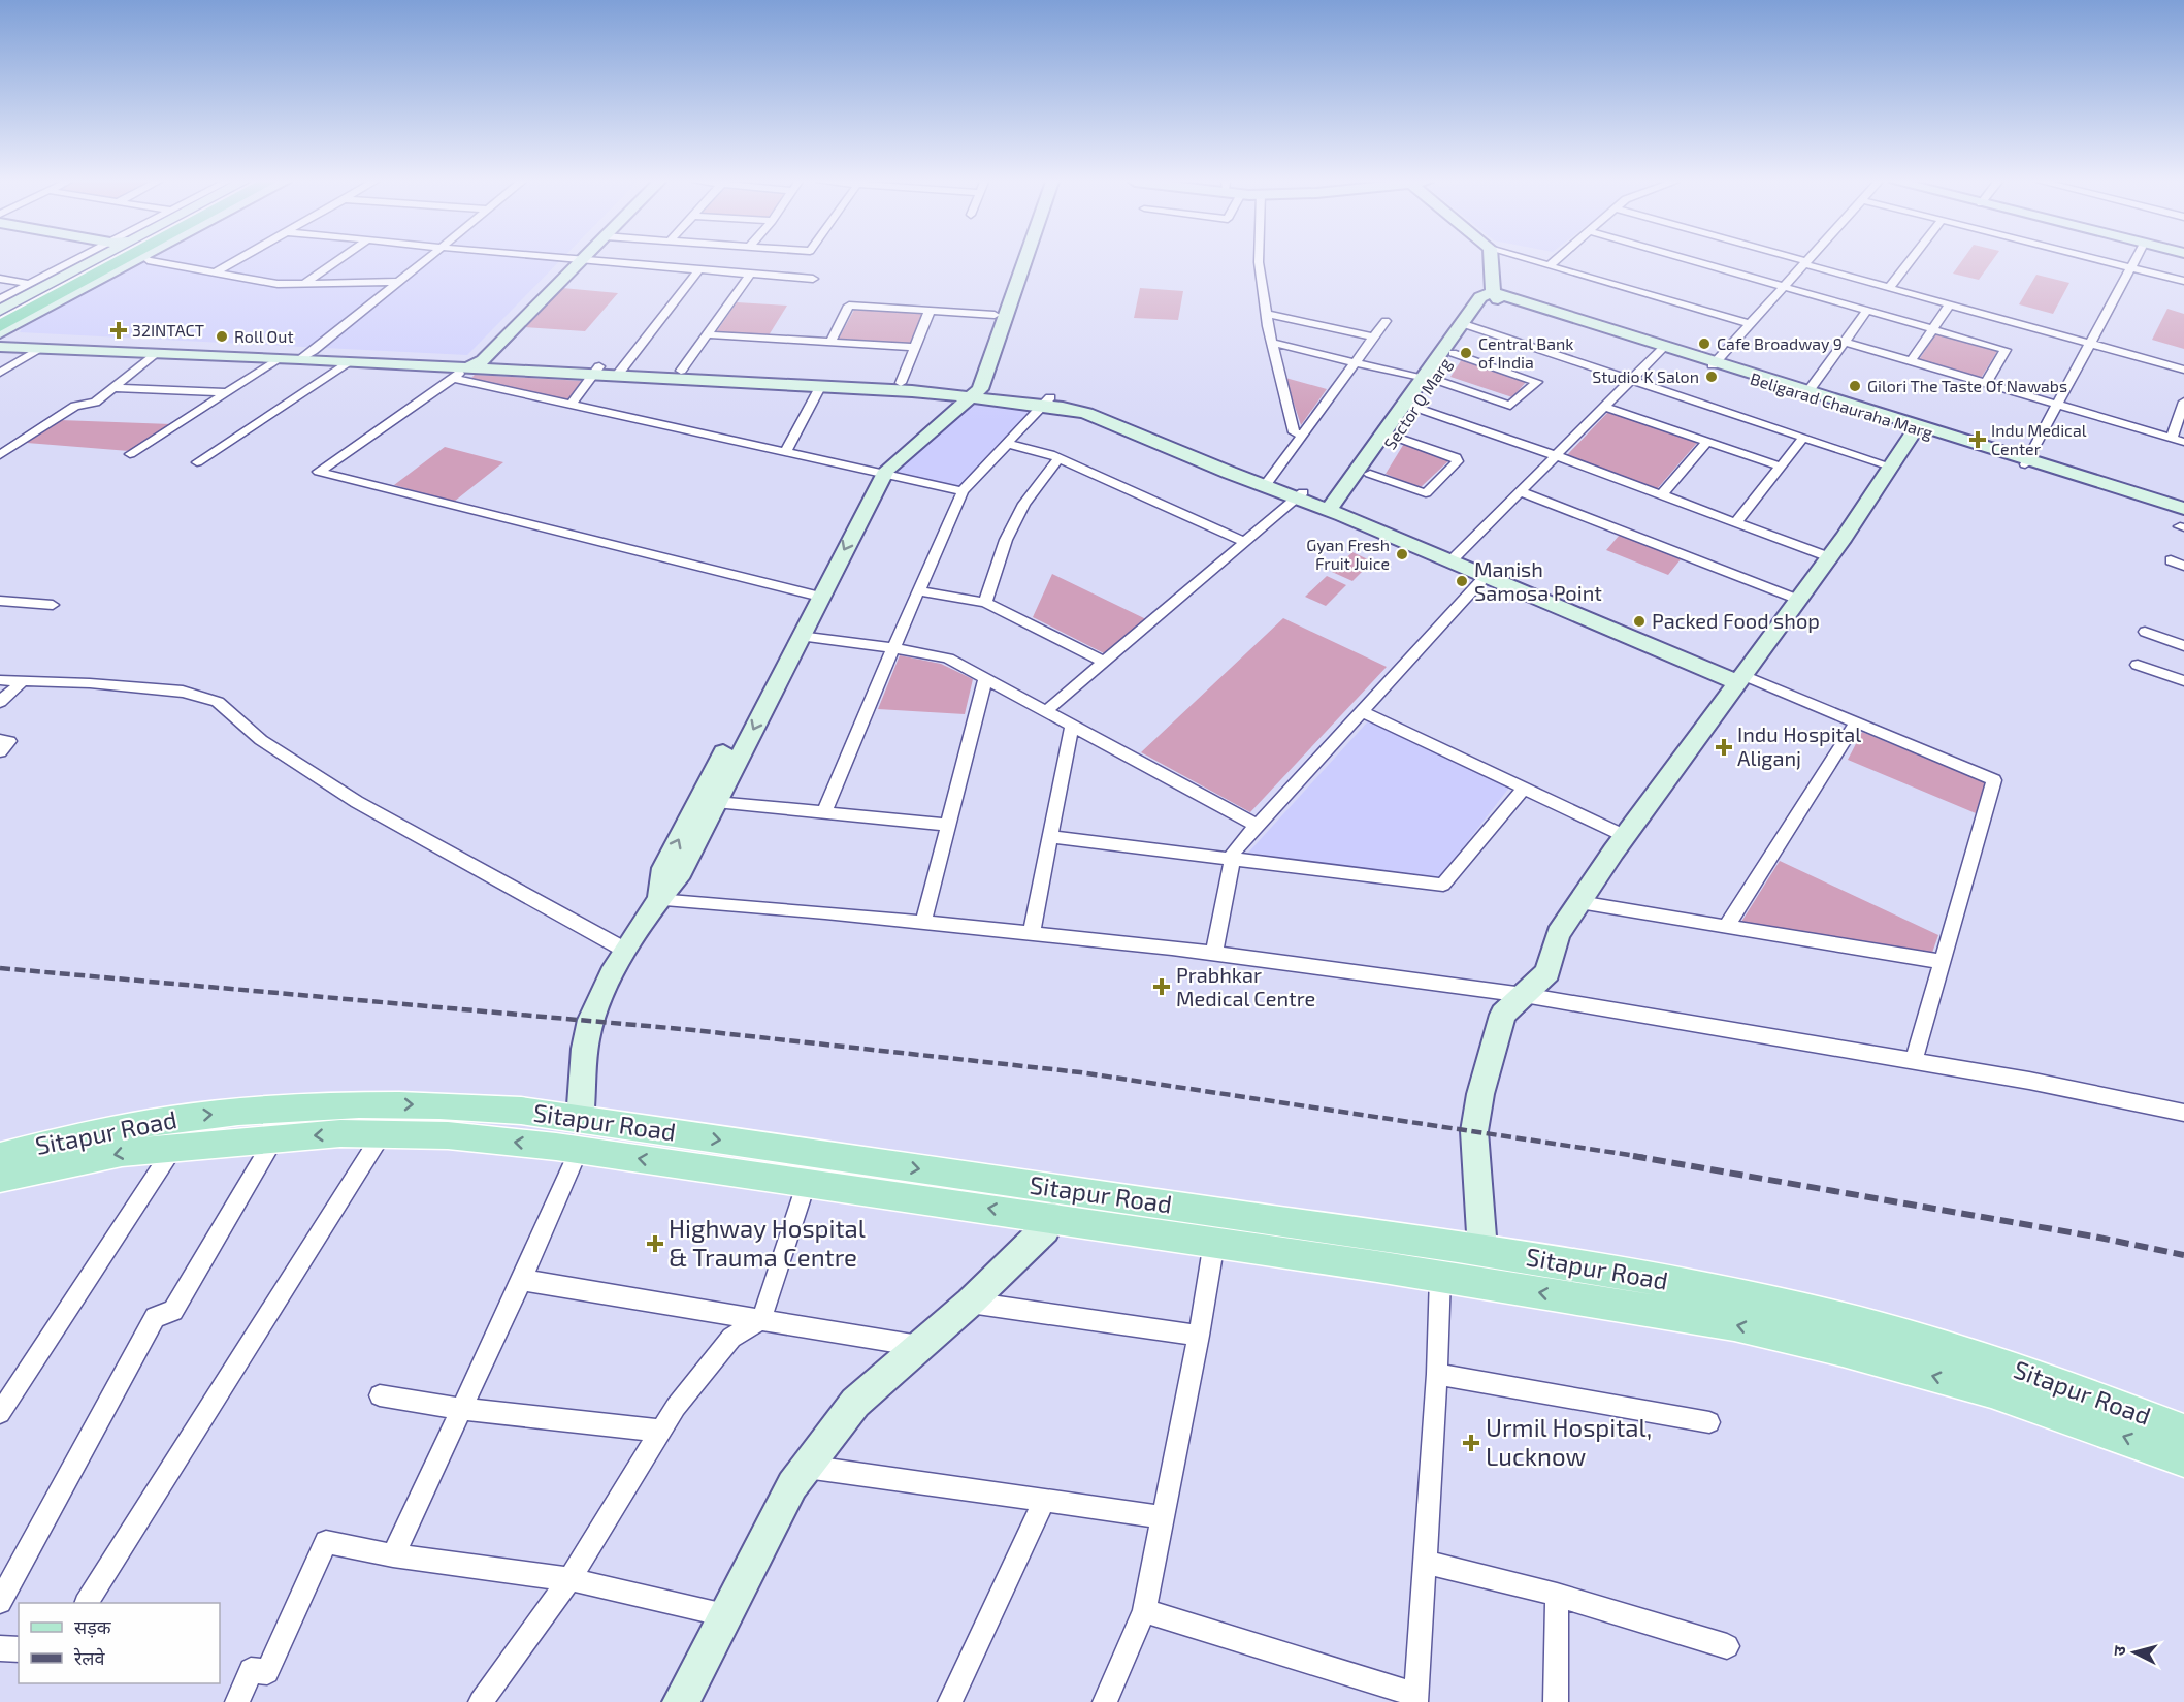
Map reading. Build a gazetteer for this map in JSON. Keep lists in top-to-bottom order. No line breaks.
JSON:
{"streets":{"main road":["Sitapur Road"],"street":["Sector Q Marg","Beligarad Chauraha Marg"]},"crossings":[["Sector Q Marg","Beligarad Chauraha Marg"]],"places":{"health":["32INTACT","Indu Medical Center","Indu Hospital Aliganj","Prabhkar Medical Centre","Highway Hospital & Trauma Centre","Urmil Hospital, Lucknow"],"other":["Roll Out","Cafe Broadway 9","Central Bank of India","Studio K Salon","Gilori The Taste Of Nawabs","Gyan Fresh Fruit Juice","Manish Samosa Point","Packed Food shop"]},"legend":["सड़क","रेलवे"],"north":"left"}
